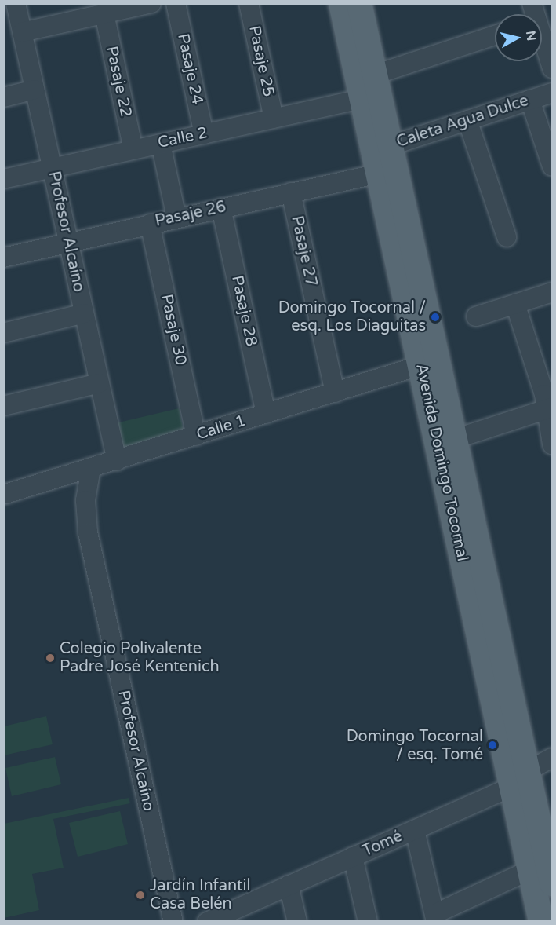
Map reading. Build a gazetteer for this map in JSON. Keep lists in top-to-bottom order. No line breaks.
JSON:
{"streets":{"main road":["Avenida Domingo Tocornal"],"street":["Pasaje 25","Pasaje 24","Pasaje 22","Caleta Agua Dulce","Calle 2","Pasaje 26","Profesor Alcaíno","Pasaje 27","Pasaje 28","Pasaje 30","Calle 1","Tomé"]},"crossings":[["Pasaje 25","Calle 2"],["Pasaje 24","Calle 2"],["Pasaje 22","Calle 2"],["Caleta Agua Dulce","Pasaje 26"],["Caleta Agua Dulce","Avenida Domingo Tocornal"],["Calle 2","Profesor Alcaíno"],["Calle 2","Avenida Domingo Tocornal"],["Pasaje 26","Profesor Alcaíno"],["Pasaje 26","Pasaje 27"],["Pasaje 26","Pasaje 28"],["Pasaje 26","Pasaje 30"],["Pasaje 26","Avenida Domingo Tocornal"],["Profesor Alcaíno","Calle 1"],["Pasaje 27","Calle 1"],["Pasaje 28","Calle 1"],["Pasaje 30","Calle 1"],["Calle 1","Avenida Domingo Tocornal"],["Avenida Domingo Tocornal","Tomé"]],"places":["Domingo Tocornal / esq. Los Diaguitas","Colegio Polivalente Padre José Kentenich","Domingo Tocornal / esq. Tomé","Jardín Infantil Casa Belén"],"north":"right"}
